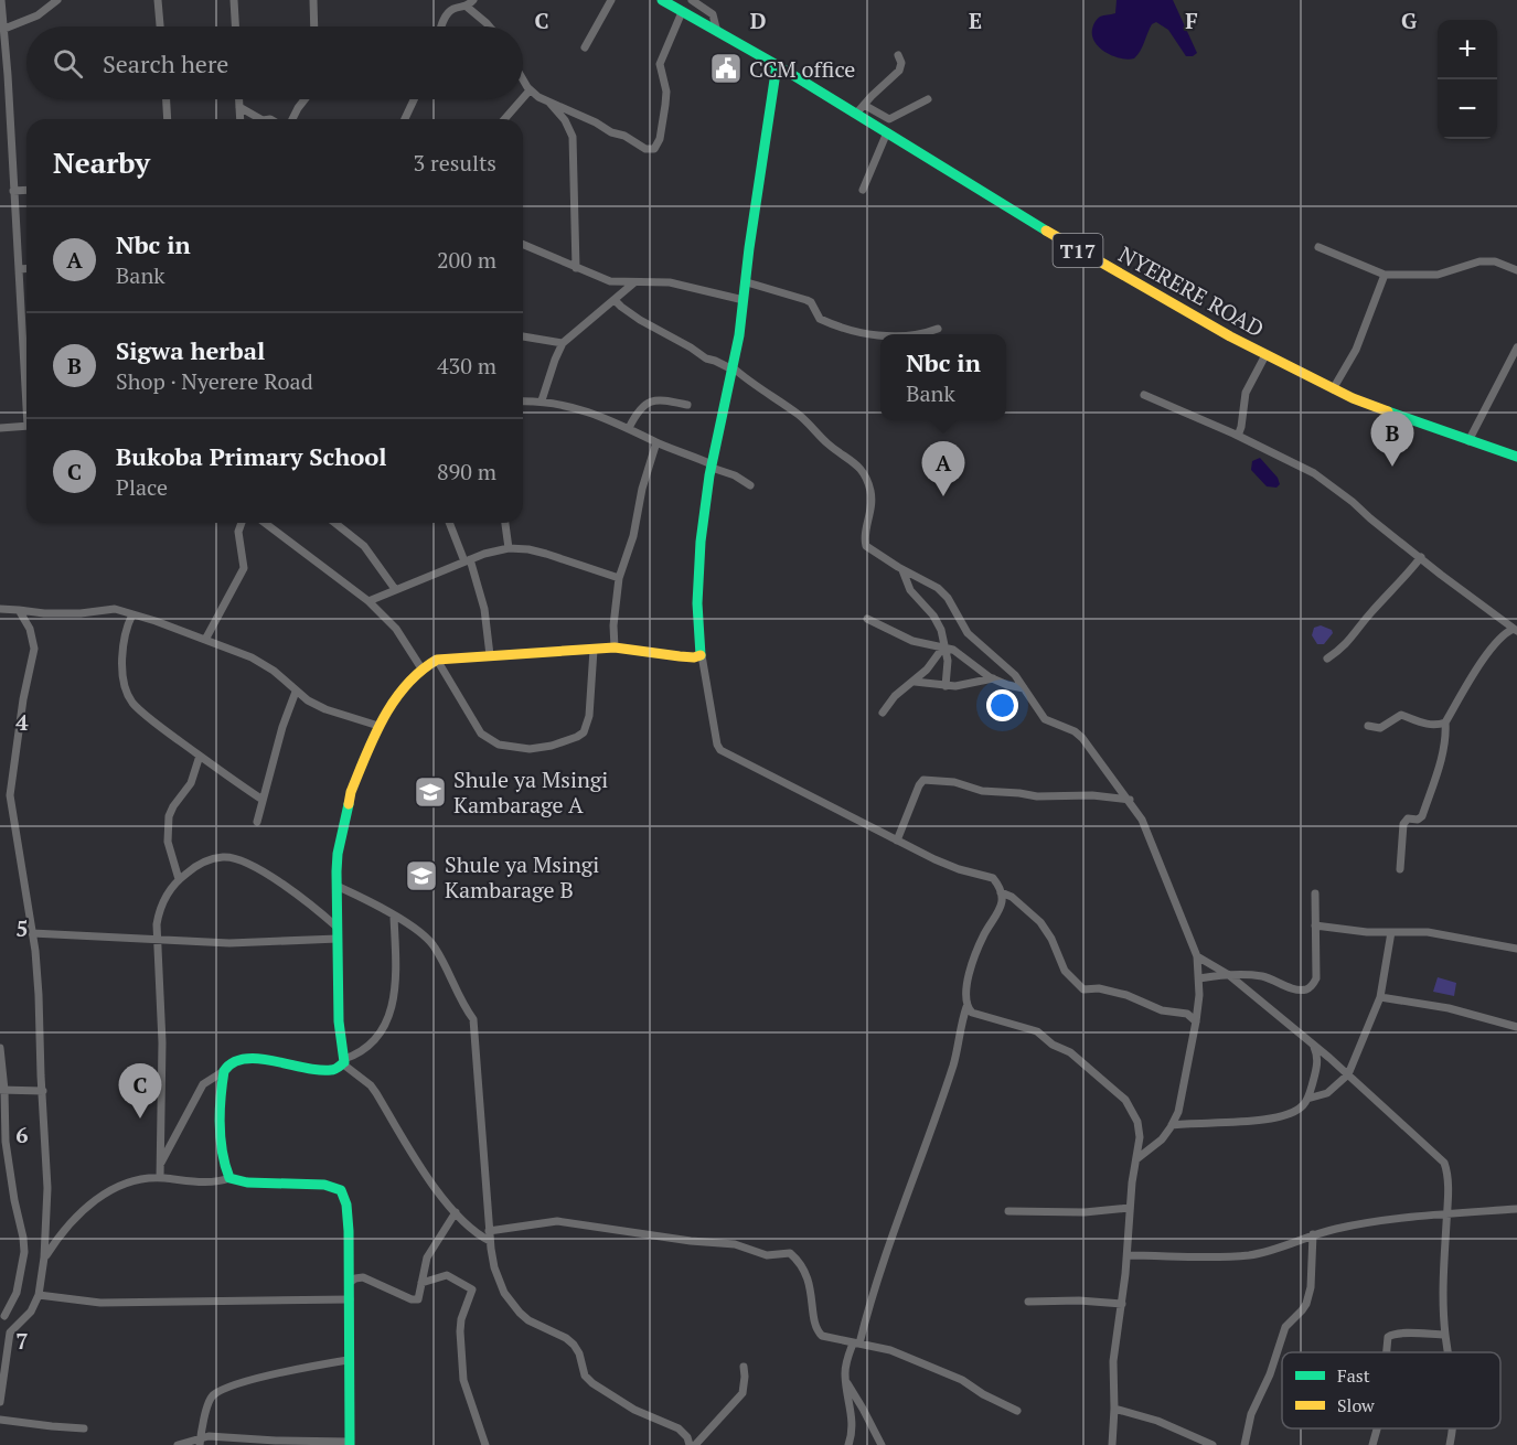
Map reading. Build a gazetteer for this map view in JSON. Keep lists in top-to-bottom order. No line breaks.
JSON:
{"streets":{"street":["T17","NYERERE ROAD"]},"places":{"public building":["CCM office"],"school or university":["Shule ya Msingi Kambarage A","Shule ya Msingi Kambarage B"]},"legend":["Fast","Slow"],"page":{"map_buttons":["+","−"],"search":"Search here","heading":["Nearby","3 results"],"list":[{"mark":"A","name":"Nbc in","note":"Bank","value":"200 m"},{"mark":"B","name":"Sigwa herbal","note":"Shop · Nyerere Road","value":"430 m"},{"mark":"C","name":"Bukoba Primary School","note":"Place","value":"890 m"}],"popup":["Nbc in","Bank"],"pins":["B","A","C"]},"grid":{"columns":["C","D","E","F","G"],"rows":["4","5","6","7"]}}
